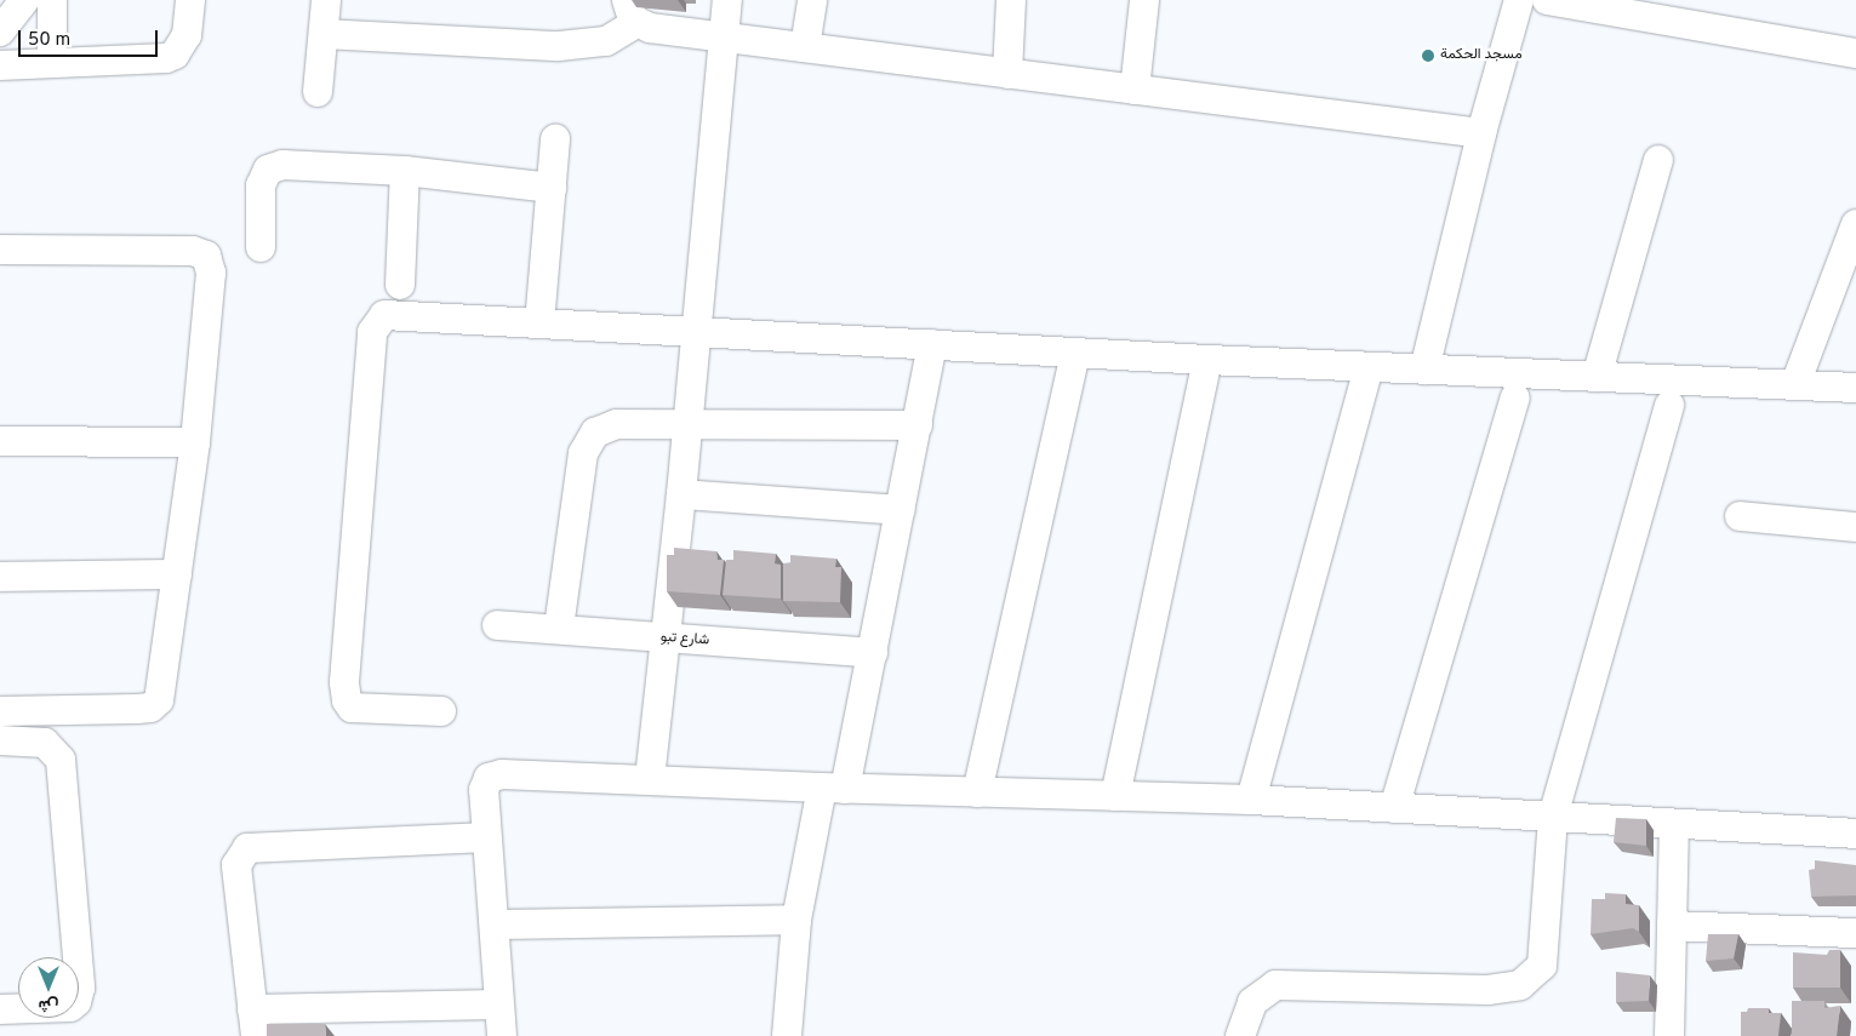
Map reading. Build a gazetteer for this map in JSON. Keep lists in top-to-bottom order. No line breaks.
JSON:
{"streets":{"street":["شارع تبو"]},"places":["مسجد الحكمة"],"scale_bar":"50 m","north":"bottom"}
